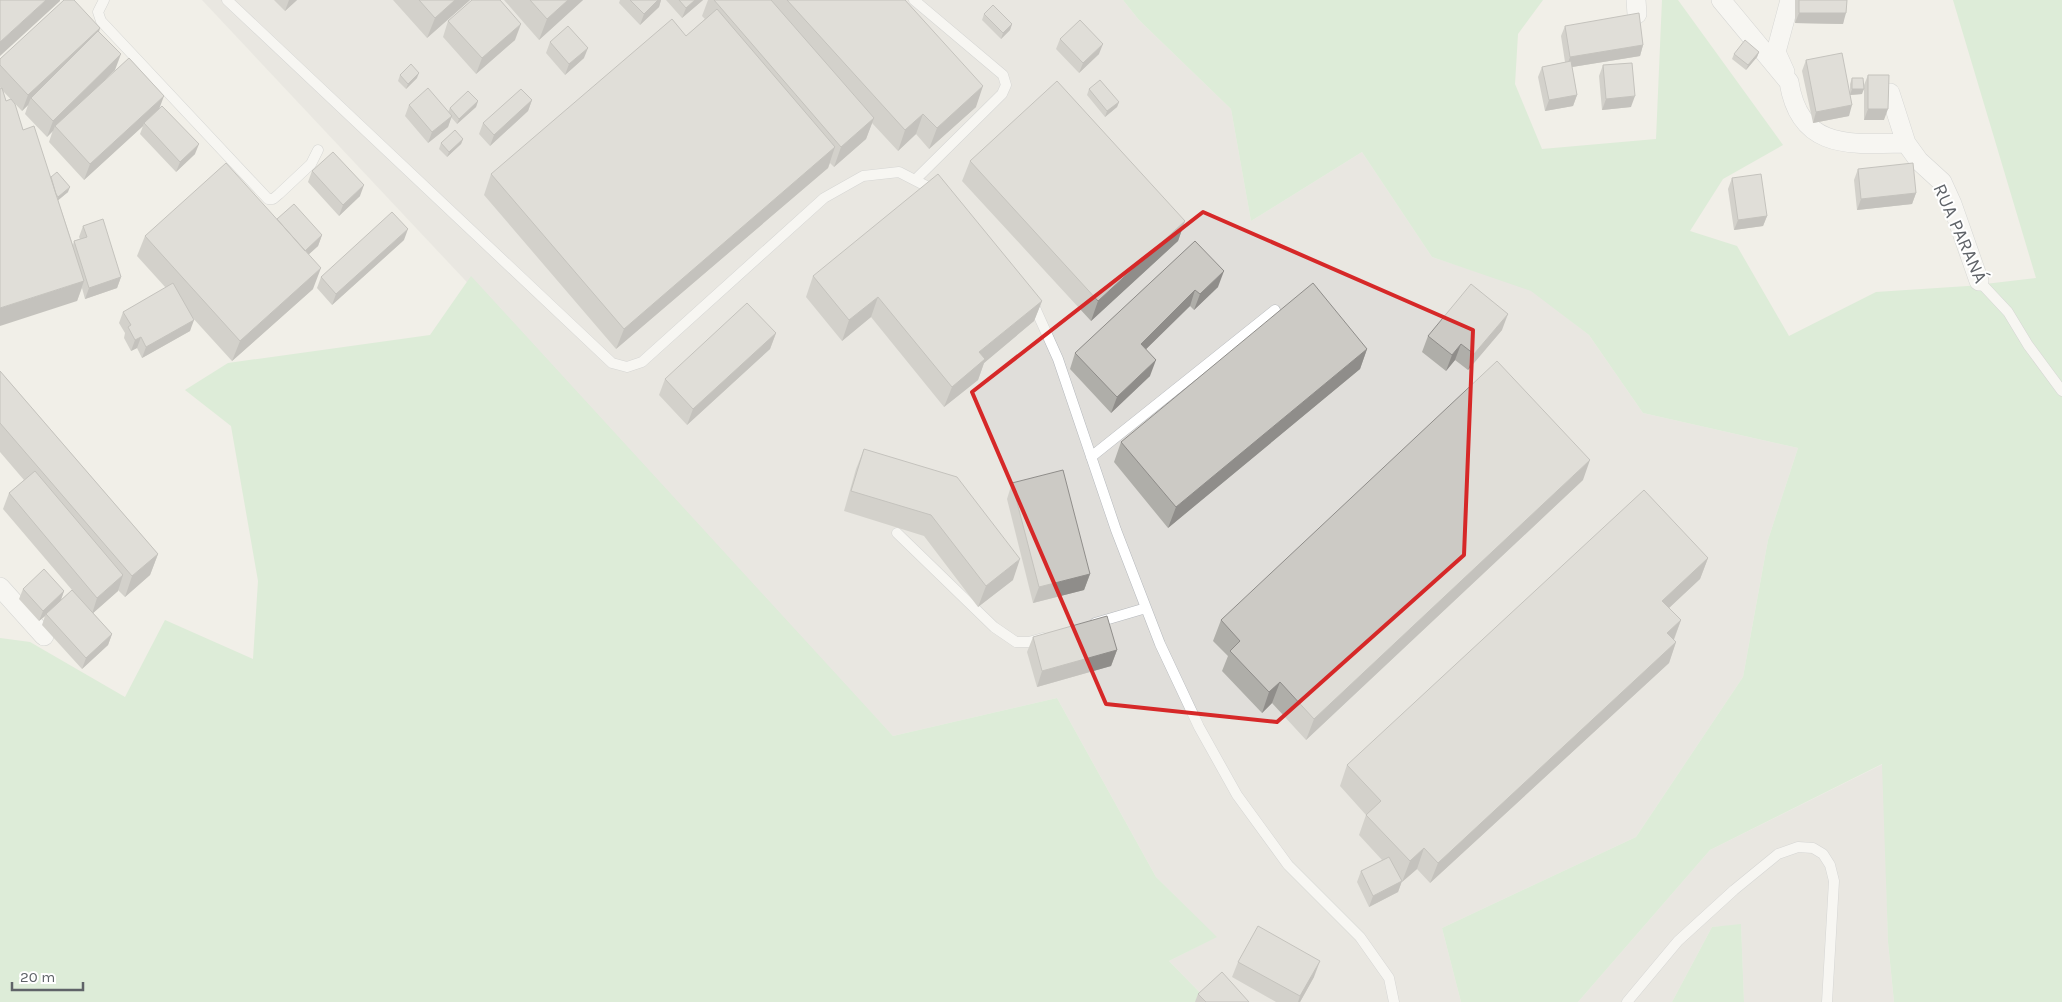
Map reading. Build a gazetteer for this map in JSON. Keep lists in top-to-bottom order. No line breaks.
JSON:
{"streets":{"street":["RUA PARANÁ"]},"scale_bar":"20 m"}
